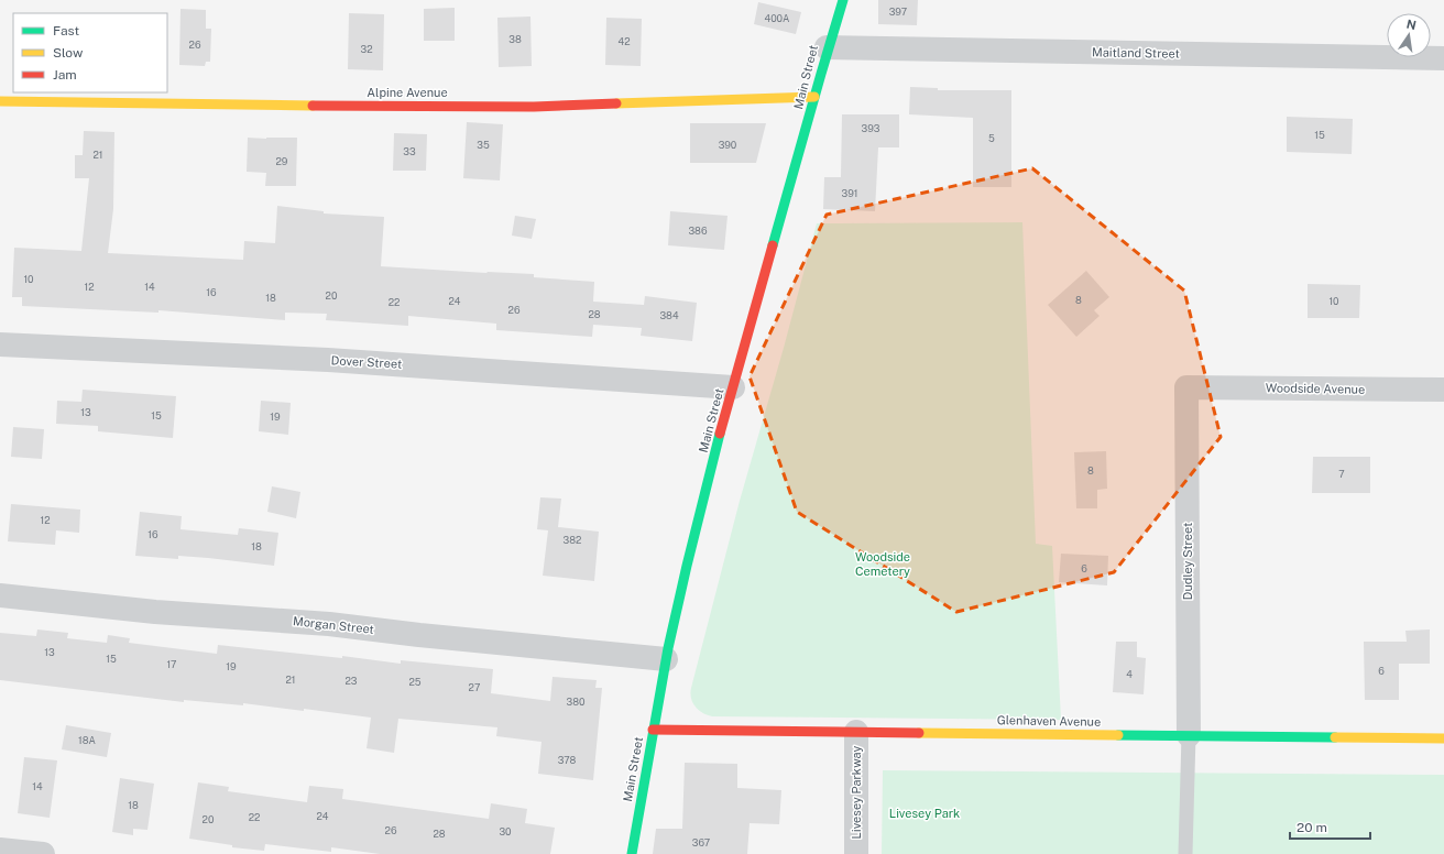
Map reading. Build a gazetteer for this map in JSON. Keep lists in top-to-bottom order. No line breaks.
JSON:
{"streets":{"street":["Maitland Street","Main Street","Alpine Avenue","Dover Street","Woodside Avenue","Dudley Street","Morgan Street","Glenhaven Avenue","Livesey Parkway"]},"crossings":[["Maitland Street","Main Street"],["Main Street","Alpine Avenue"],["Main Street","Dover Street"],["Main Street","Morgan Street"],["Main Street","Glenhaven Avenue"],["Woodside Avenue","Dudley Street"],["Dudley Street","Glenhaven Avenue"],["Glenhaven Avenue","Livesey Parkway"]],"parks":["Woodside Cemetery","Livesey Park"],"house_numbers":["397","400A","38","42","26","32","393","15","5","35","390","33","21","29","391","386","10","12","14","16","20","18","8","24","10","22","26","28","384","13","15","19","8","7","12","16","382","18","6","13","15","17","19","6","4","21","23","25","27","380","18A","378","14","18","24","22","20","26","30","28","367"],"legend":["Fast","Slow","Jam"],"scale_bar":"20 m","north":"top"}
